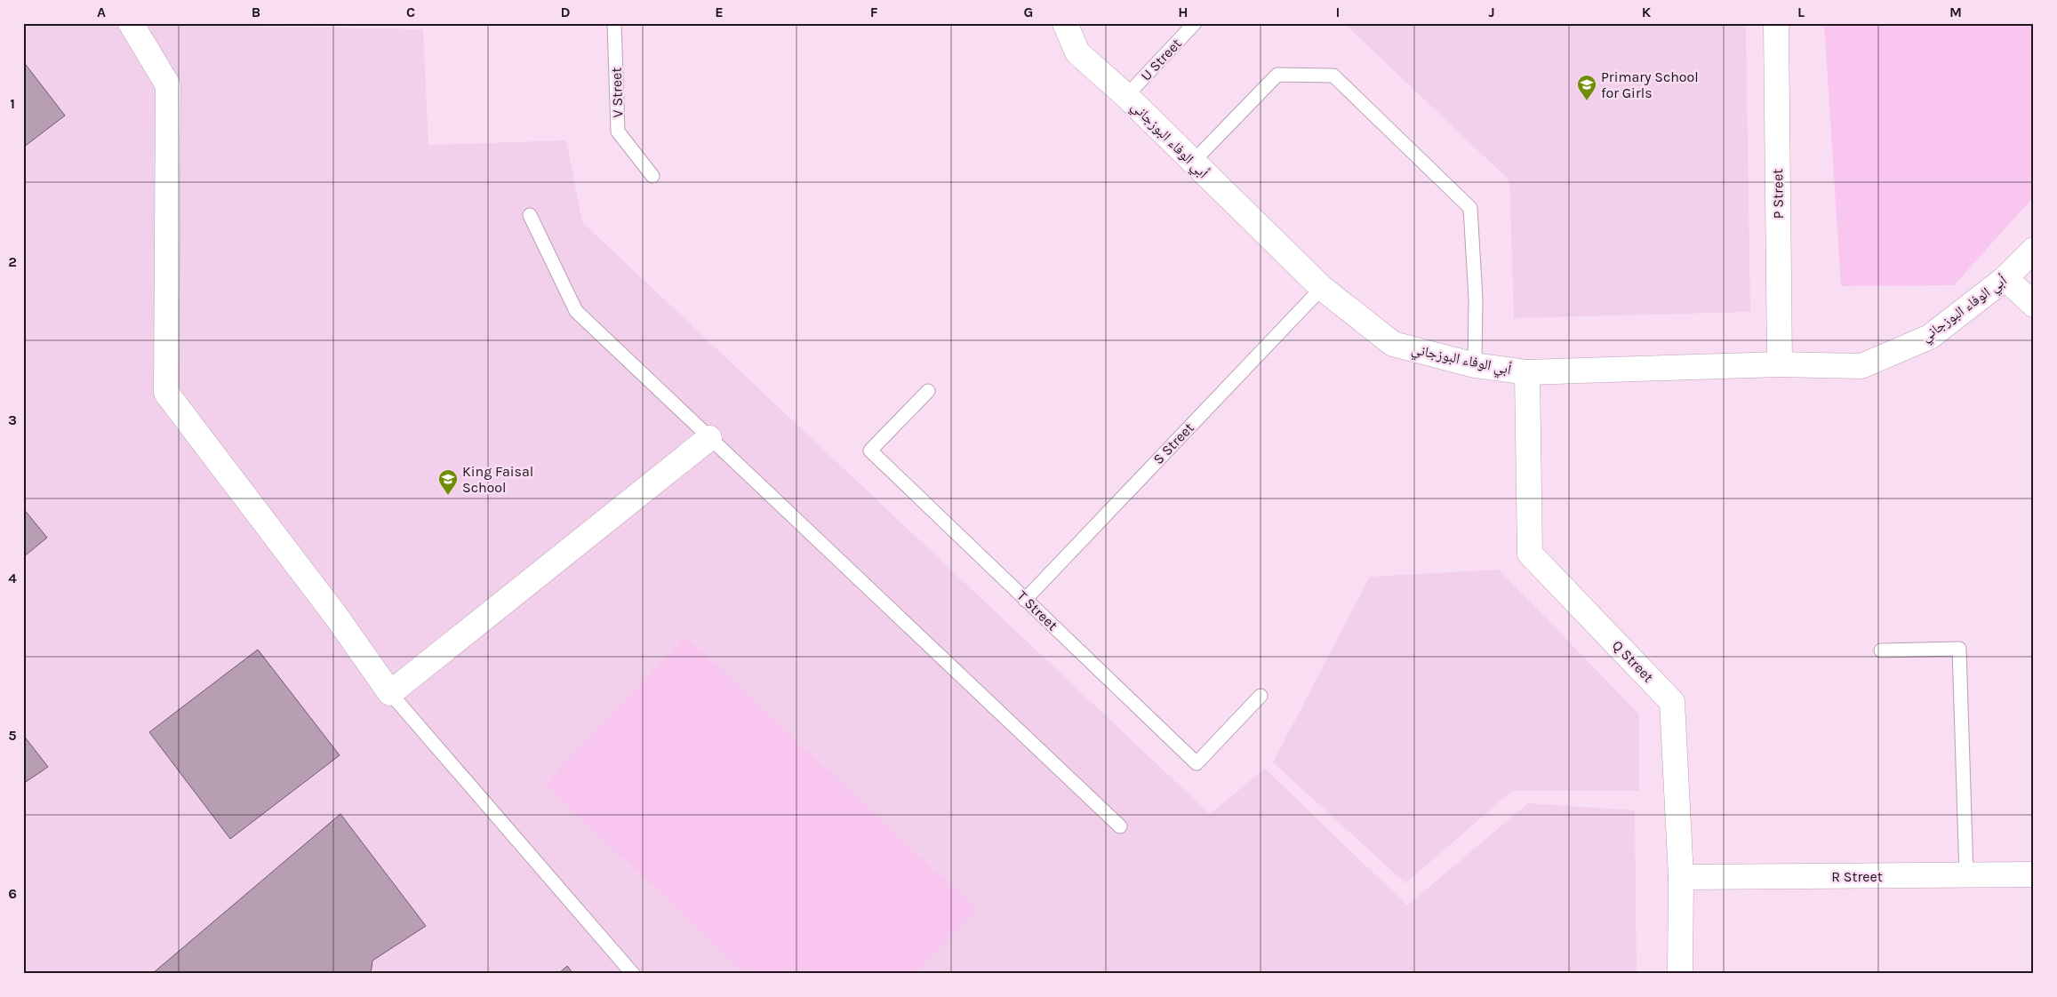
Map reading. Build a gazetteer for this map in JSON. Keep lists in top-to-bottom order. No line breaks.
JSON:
{"streets":{"street":["أبي الوفاء البوزجاني","P Street","Q Street","R Street"],"lane":["U Street","V Street","S Street","T Street"]},"crossings":[["U Street","أبي الوفاء البوزجاني"],["أبي الوفاء البوزجاني","P Street"],["أبي الوفاء البوزجاني","S Street"],["أبي الوفاء البوزجاني","Q Street"],["S Street","T Street"],["Q Street","R Street"]],"places":{"school or university":["Primary School for Girls","King Faisal School"]},"grid":{"columns":["A","B","C","D","E","F","G","H","I","J","K","L","M"],"rows":["1","2","3","4","5","6"]}}
